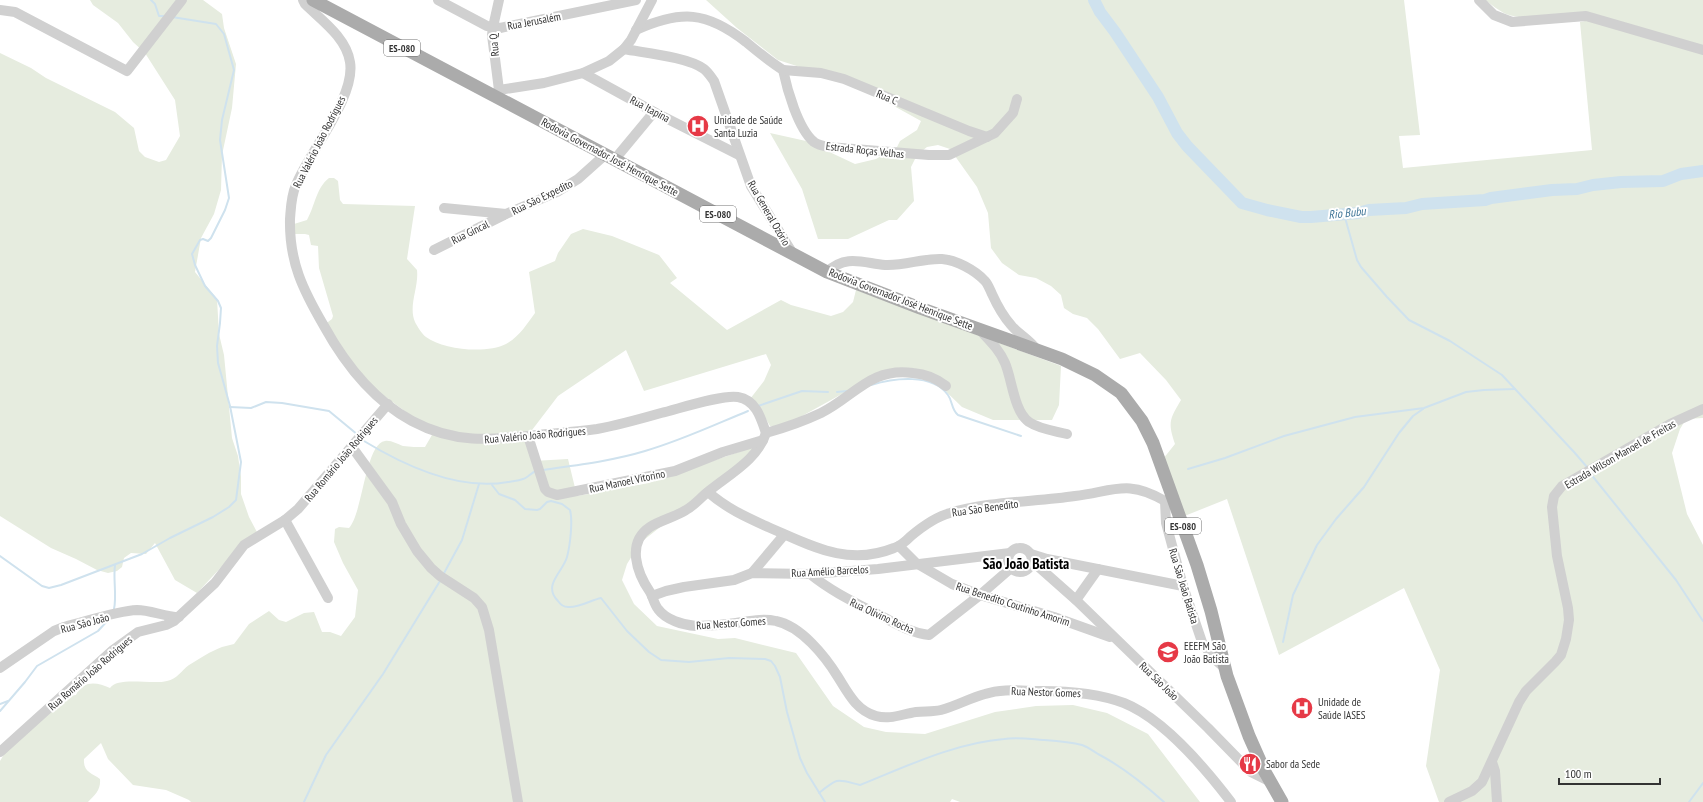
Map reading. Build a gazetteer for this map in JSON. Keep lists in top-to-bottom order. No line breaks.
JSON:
{"streets":{"main road":["ES-080","Rodovia Governador José Henrique Sette"],"street":["Rua Jerusalém","Rua Q","Rua C","Rua Itapina","Rua Valério João Rodrigues","Estrada Roças Velhas","Rua São Expedito","Rua General Ozório","Rua Gincal","Estrada Wilson Manoel de Freitas","Rua Romário João Rodrigues","Rua Manoel Vitorino","Rua São Benedito","Rua Amélio Barcelos","Rua São João Batista","Rua Benedito Coutinho Amorim","Rua Olivino Rocha","Rua São João","Rua Nestor Gomes"]},"crossings":[["Rua Jerusalém","Rua Q"],["Rua Q","Rodovia Governador José Henrique Sette"],["ES-080","Rodovia Governador José Henrique Sette"],["ES-080","Rua São João"],["Rua C","Estrada Roças Velhas"],["Rua Itapina","Rua São Expedito"],["Rua Itapina","Rua General Ozório"],["Rua Valério João Rodrigues","Rua Romário João Rodrigues"],["Rua Valério João Rodrigues","Rua Manoel Vitorino"],["Rua Valério João Rodrigues","Rua Nestor Gomes"],["Rodovia Governador José Henrique Sette","Rua São Expedito"],["Rodovia Governador José Henrique Sette","Rua General Ozório"],["Rodovia Governador José Henrique Sette","Rua São Benedito"],["Rodovia Governador José Henrique Sette","Rua São João Batista"],["Rodovia Governador José Henrique Sette","Rua São João"],["Rua São Expedito","Rua Gincal"],["Rua Romário João Rodrigues","Rua São João"],["Rua Manoel Vitorino","Rua Nestor Gomes"],["Rua São Benedito","Rua São João Batista"],["Rua São Benedito","Rua Benedito Coutinho Amorim"],["Rua São Benedito","Rua Nestor Gomes"],["Rua Amélio Barcelos","Rua Benedito Coutinho Amorim"],["Rua Amélio Barcelos","Rua Olivino Rocha"],["Rua Amélio Barcelos","Rua São João"],["Rua Amélio Barcelos","Rua Nestor Gomes"],["Rua Benedito Coutinho Amorim","Rua Olivino Rocha"],["Rua Benedito Coutinho Amorim","Rua São João"],["Rua Olivino Rocha","Rua São João"]],"districts":["São João Batista"],"water":["Rio Bubu"],"places":{"hospital":["Unidade de Saúde Santa Luzia","Unidade de Saúde IASES"],"school or university":["EEEFM São João Batista"],"restaurant":["Sabor da Sede"]},"scale_bar":"100 m"}
